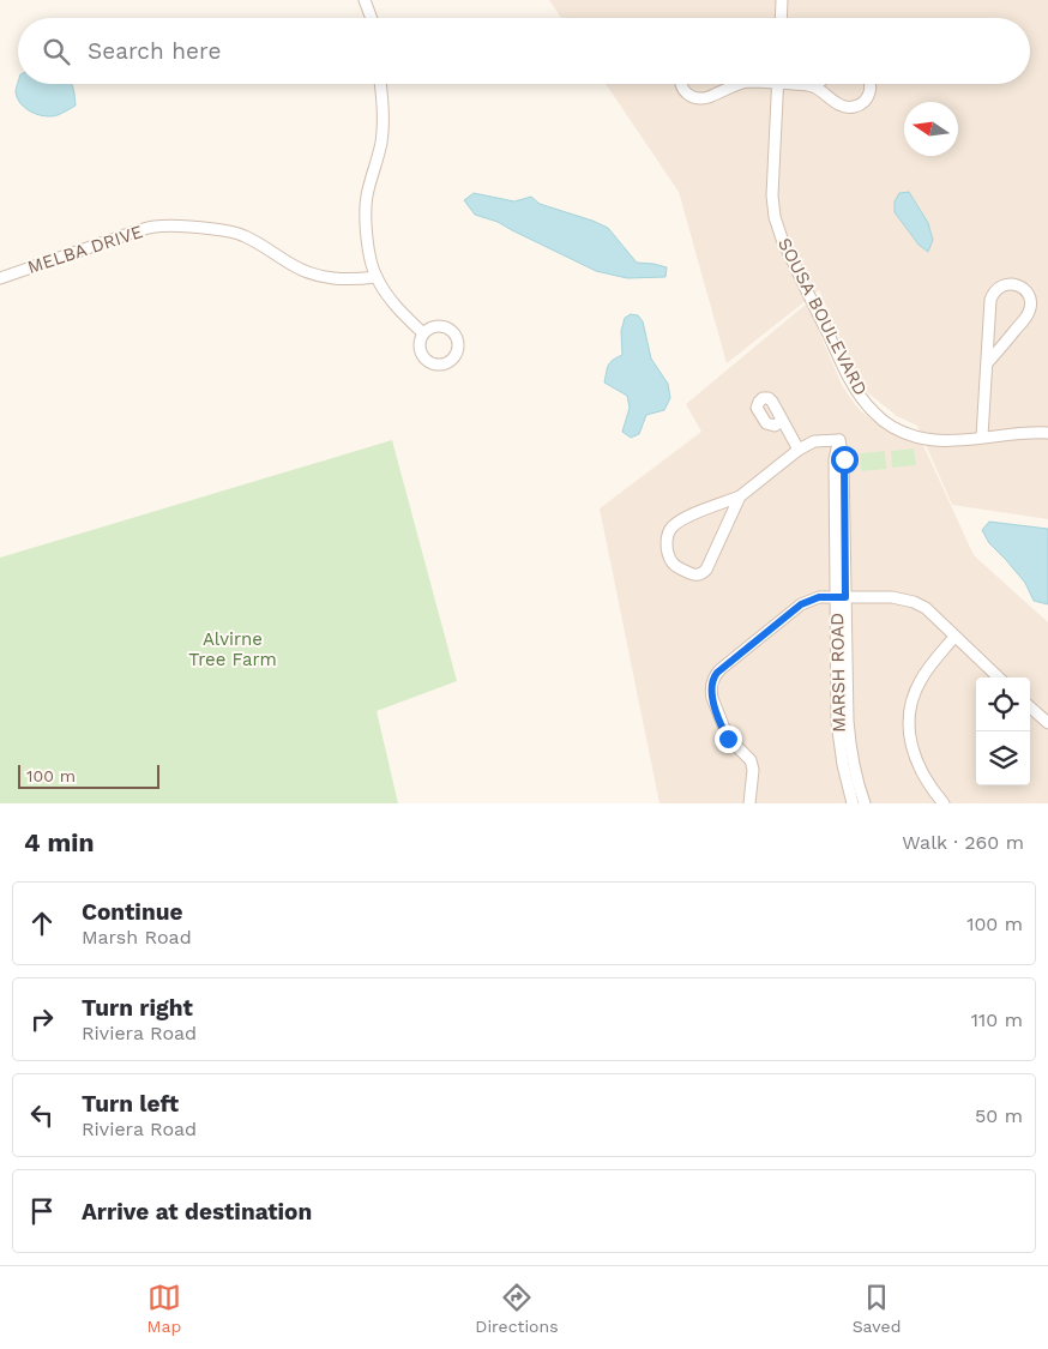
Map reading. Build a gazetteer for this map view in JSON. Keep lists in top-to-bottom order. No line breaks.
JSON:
{"streets":{"street":["MELBA DRIVE","SOUSA BOULEVARD","MARSH ROAD"]},"parks":["Alvirne Tree Farm"],"scale_bar":"100 m","north":"left","page":{"search":"Search here","scale":"100 m","heading":["4 min","Walk · 260 m"],"list":[["Continue","Marsh Road","100 m"],["Turn right","Riviera Road","110 m"],["Turn left","Riviera Road","50 m"],"Arrive at destination"],"nav":["Map","Directions","Saved"]}}
